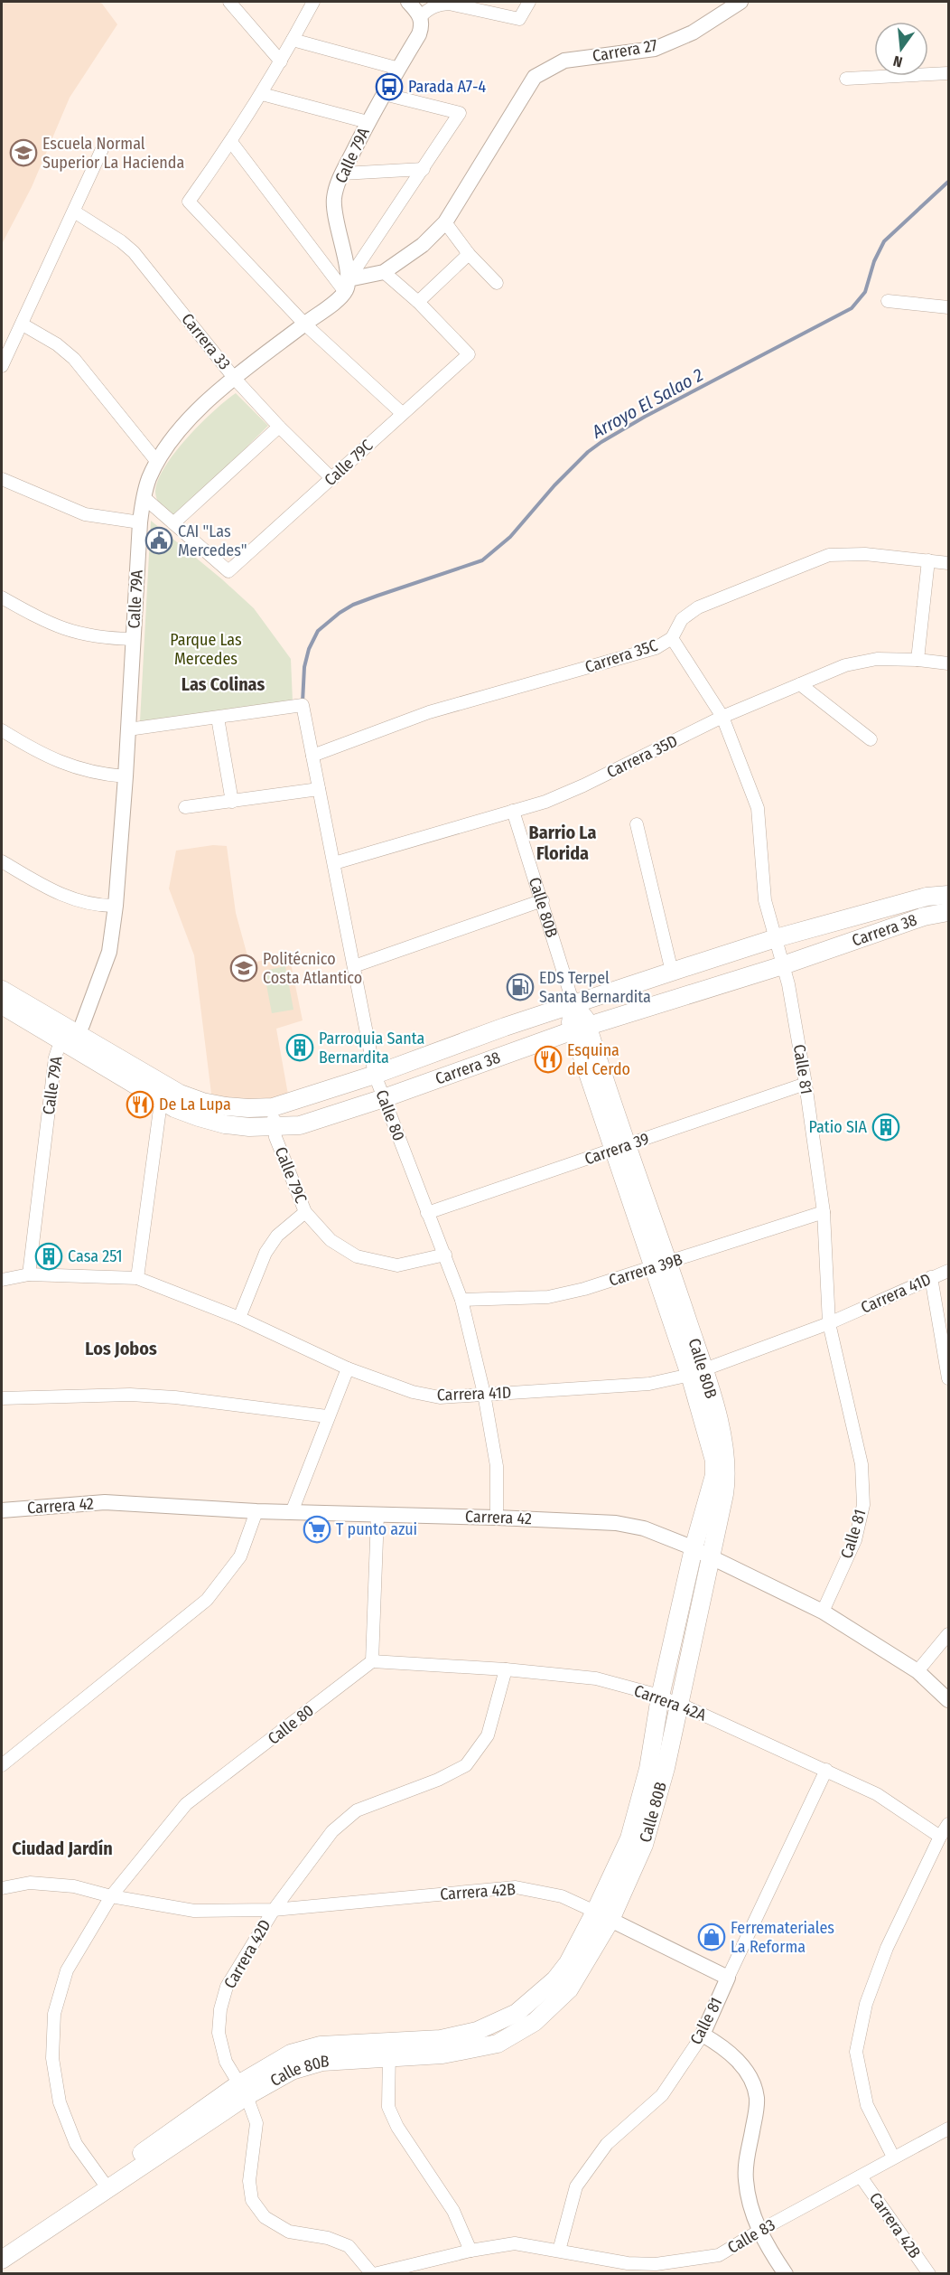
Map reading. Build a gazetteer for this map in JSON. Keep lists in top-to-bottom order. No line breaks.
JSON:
{"streets":{"main road":["Calle 80B","Carrera 38"],"street":["Carrera 27","Calle 79A","Carrera 33","Calle 79C","Carrera 35C","Carrera 35D","Calle 81","Calle 80","Carrera 39","Carrera 39B","Carrera 41D","Carrera 42","Carrera 42A","Carrera 42B","Carrera 42D","Calle 83"]},"crossings":[["Calle 79A","Carrera 33"],["Calle 79A","Carrera 38"],["Calle 79A","Carrera 41D"],["Carrera 33","Calle 79C"],["Calle 79C","Carrera 38"],["Calle 79C","Carrera 41D"],["Carrera 35C","Calle 81"],["Carrera 35C","Calle 80"],["Carrera 35D","Calle 80B"],["Carrera 35D","Calle 81"],["Carrera 35D","Calle 80"],["Calle 80B","Carrera 38"],["Calle 80B","Calle 80"],["Calle 80B","Carrera 39"],["Calle 80B","Carrera 39B"],["Calle 80B","Carrera 41D"],["Calle 80B","Carrera 42"],["Calle 80B","Carrera 42A"],["Calle 80B","Carrera 42B"],["Calle 80B","Carrera 42D"],["Carrera 38","Calle 81"],["Carrera 38","Calle 80"],["Calle 81","Carrera 39"],["Calle 81","Carrera 39B"],["Calle 81","Carrera 41D"],["Calle 81","Carrera 42"],["Calle 81","Carrera 42A"],["Calle 81","Carrera 42B"],["Calle 81","Calle 83"],["Calle 80","Carrera 39"],["Calle 80","Carrera 39B"],["Calle 80","Carrera 41D"],["Calle 80","Carrera 42"],["Calle 80","Carrera 42A"],["Carrera 42A","Carrera 42D"],["Carrera 42B","Carrera 42D"],["Carrera 42B","Calle 83"],["Carrera 42D","Calle 83"]],"districts":["Las Colinas","Barrio La Florida","Los Jobos","Ciudad Jardín"],"water":["Arroyo El Salao 2"],"parks":["Parque Las Mercedes"],"places":{"bus stop":["Parada A7-4"],"school or university":["Escuela Normal Superior La Hacienda","Politécnico Costa Atlantico"],"public building":["CAI \"Las Mercedes\""],"fuel station":["EDS Terpel Santa Bernardita"],"building":["Parroquia Santa Bernardita","Patio SIA","Casa 251"],"restaurant":["Esquina del Cerdo","De La Lupa"],"supermarket":["T punto azui"],"shop":["Ferremateriales La Reforma"]},"north":"bottom"}
